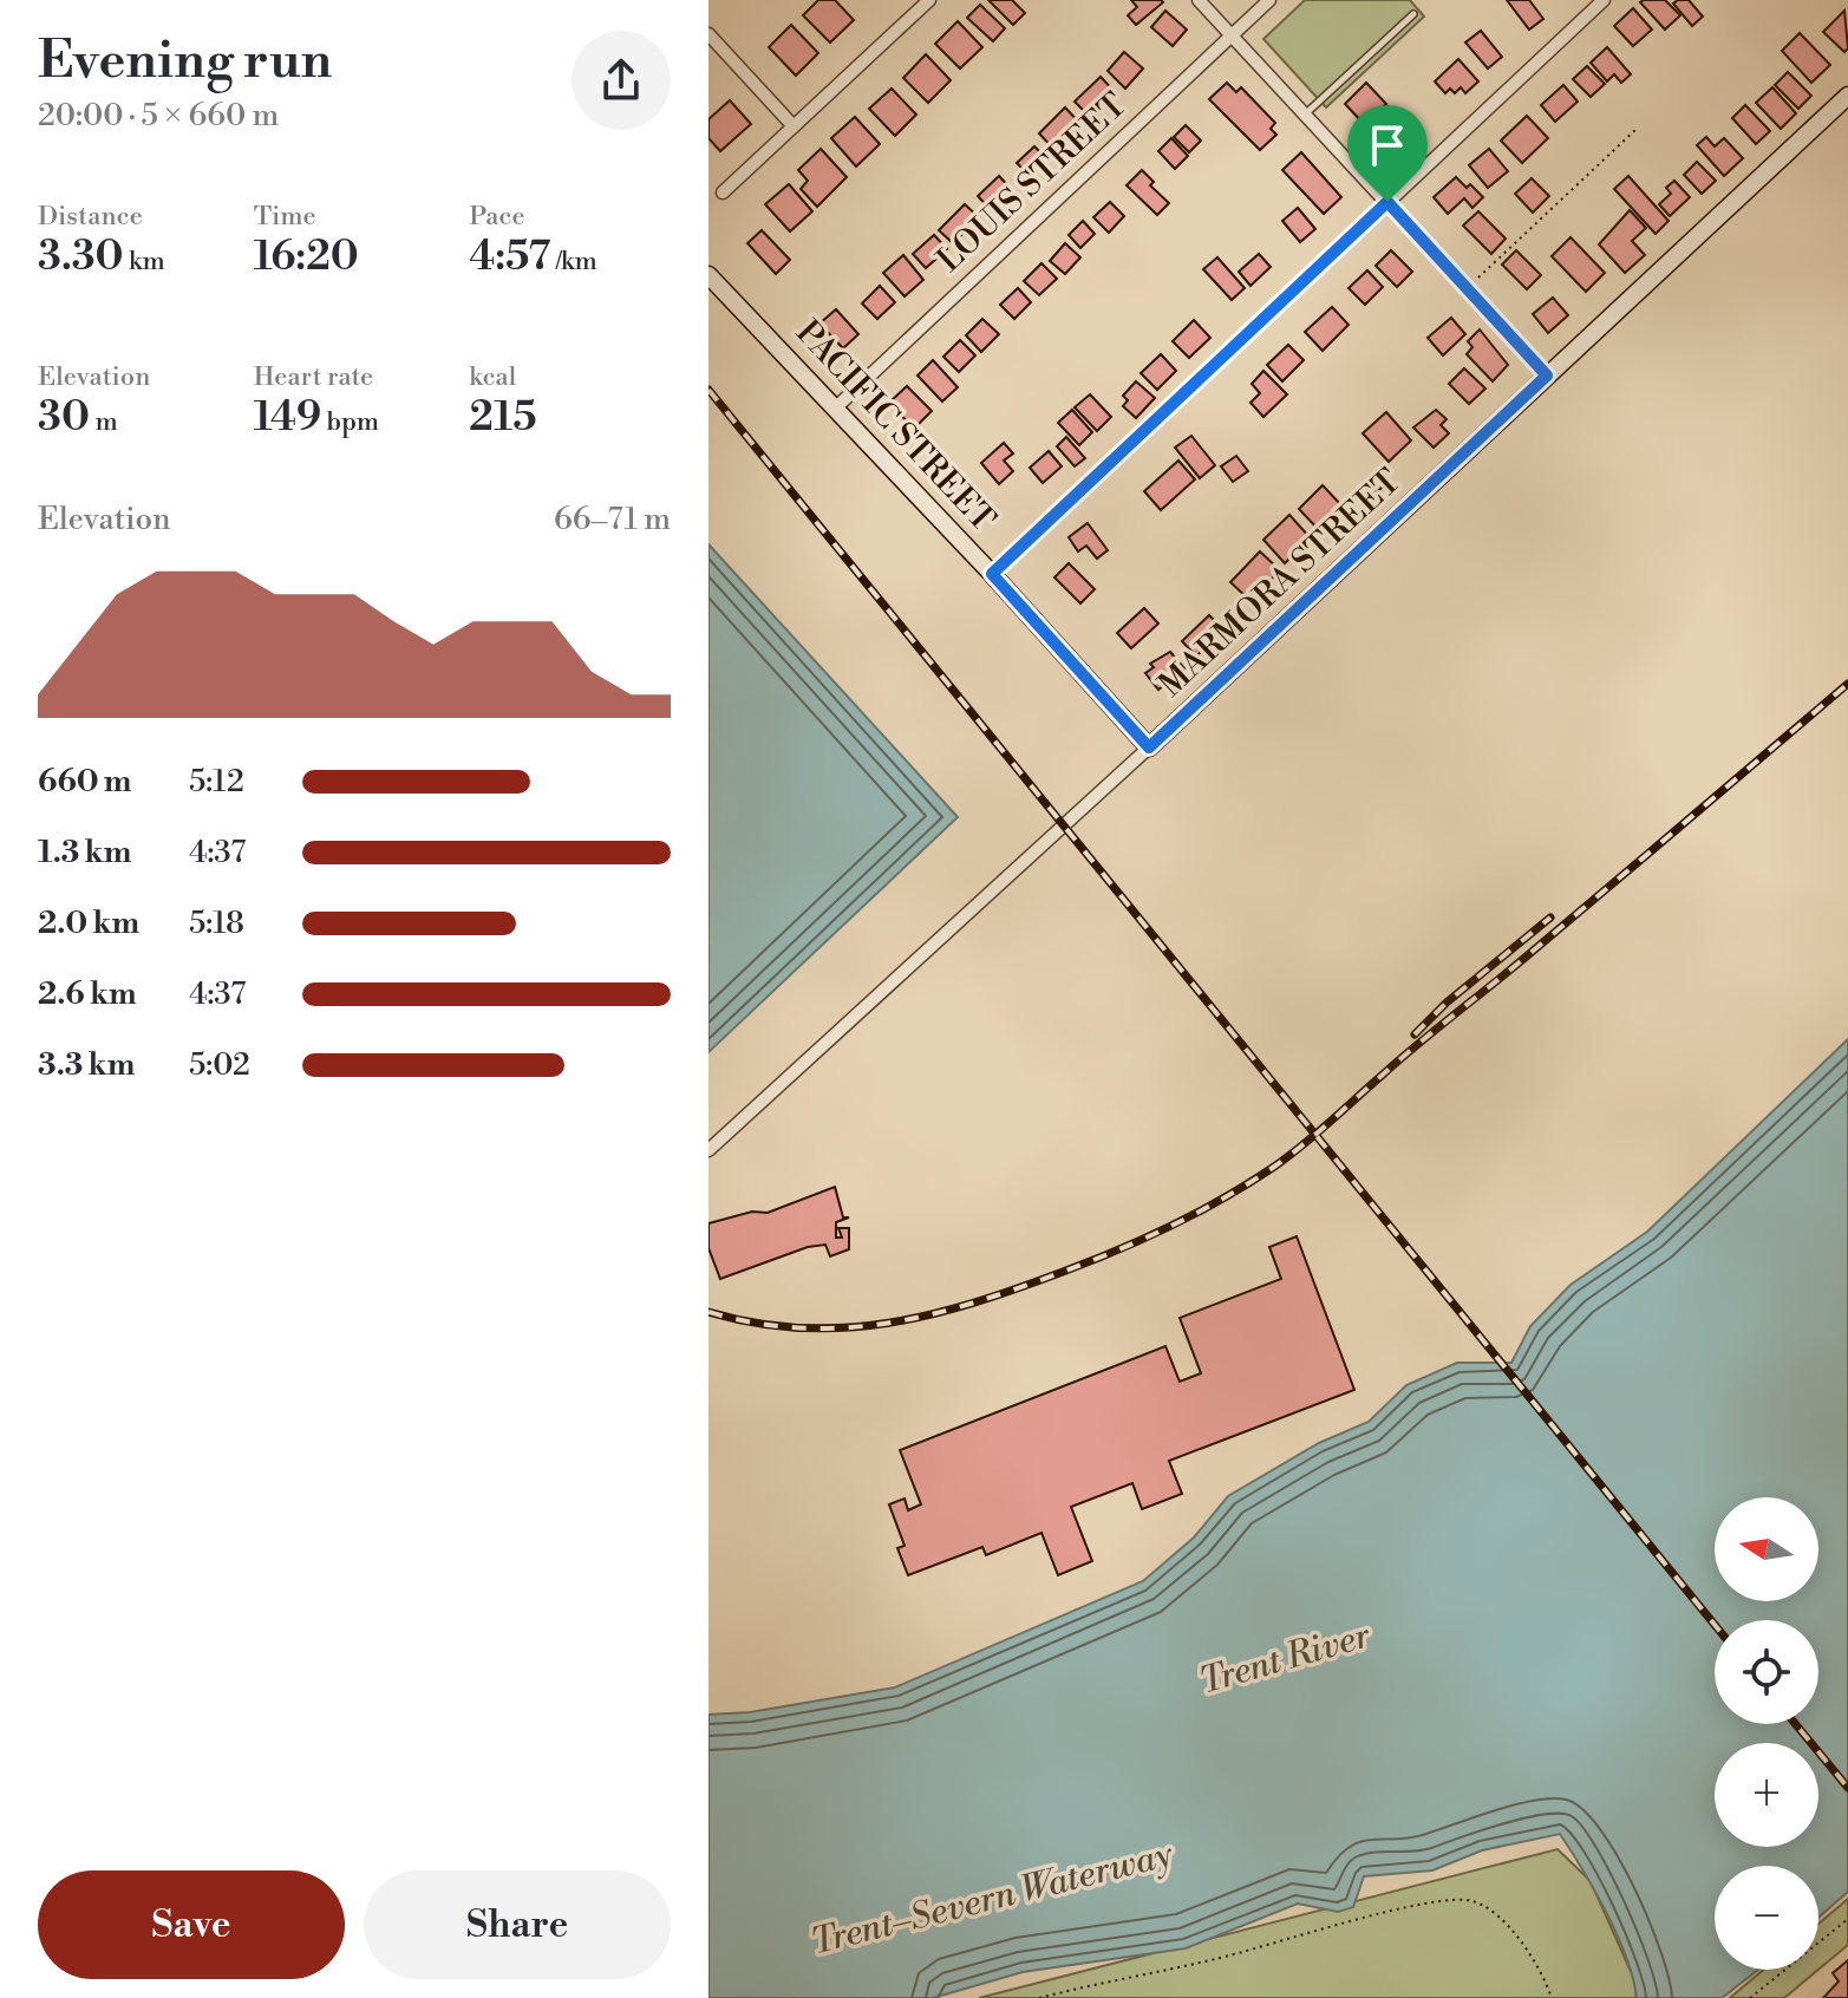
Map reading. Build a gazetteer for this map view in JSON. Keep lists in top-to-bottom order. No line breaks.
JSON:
{"streets":{"street":["LOUIS STREET","PACIFIC STREET","MARMORA STREET"]},"crossings":[["LOUIS STREET","PACIFIC STREET"],["PACIFIC STREET","MARMORA STREET"]],"water":["Trent River","Trent–Severn Waterway"],"north":"left","page":{"heading":["Evening run","20:00 · 5 × 660 m"],"stats":[["Distance","3.30 km"],["Time","16:20"],["Pace","4:57 /km"],["Elevation","30 m"],["Heart rate","149 bpm"],["kcal","215"]],"chart":["Elevation","66–71 m"],"list":[{"name":"660 m","note":"5:12"},{"name":"1.3 km","note":"4:37"},{"name":"2.0 km","note":"5:18"},{"name":"2.6 km","note":"4:37"},{"name":"3.3 km","note":"5:02"}],"map_buttons":["+","−"],"buttons":["Save","Share"]}}
